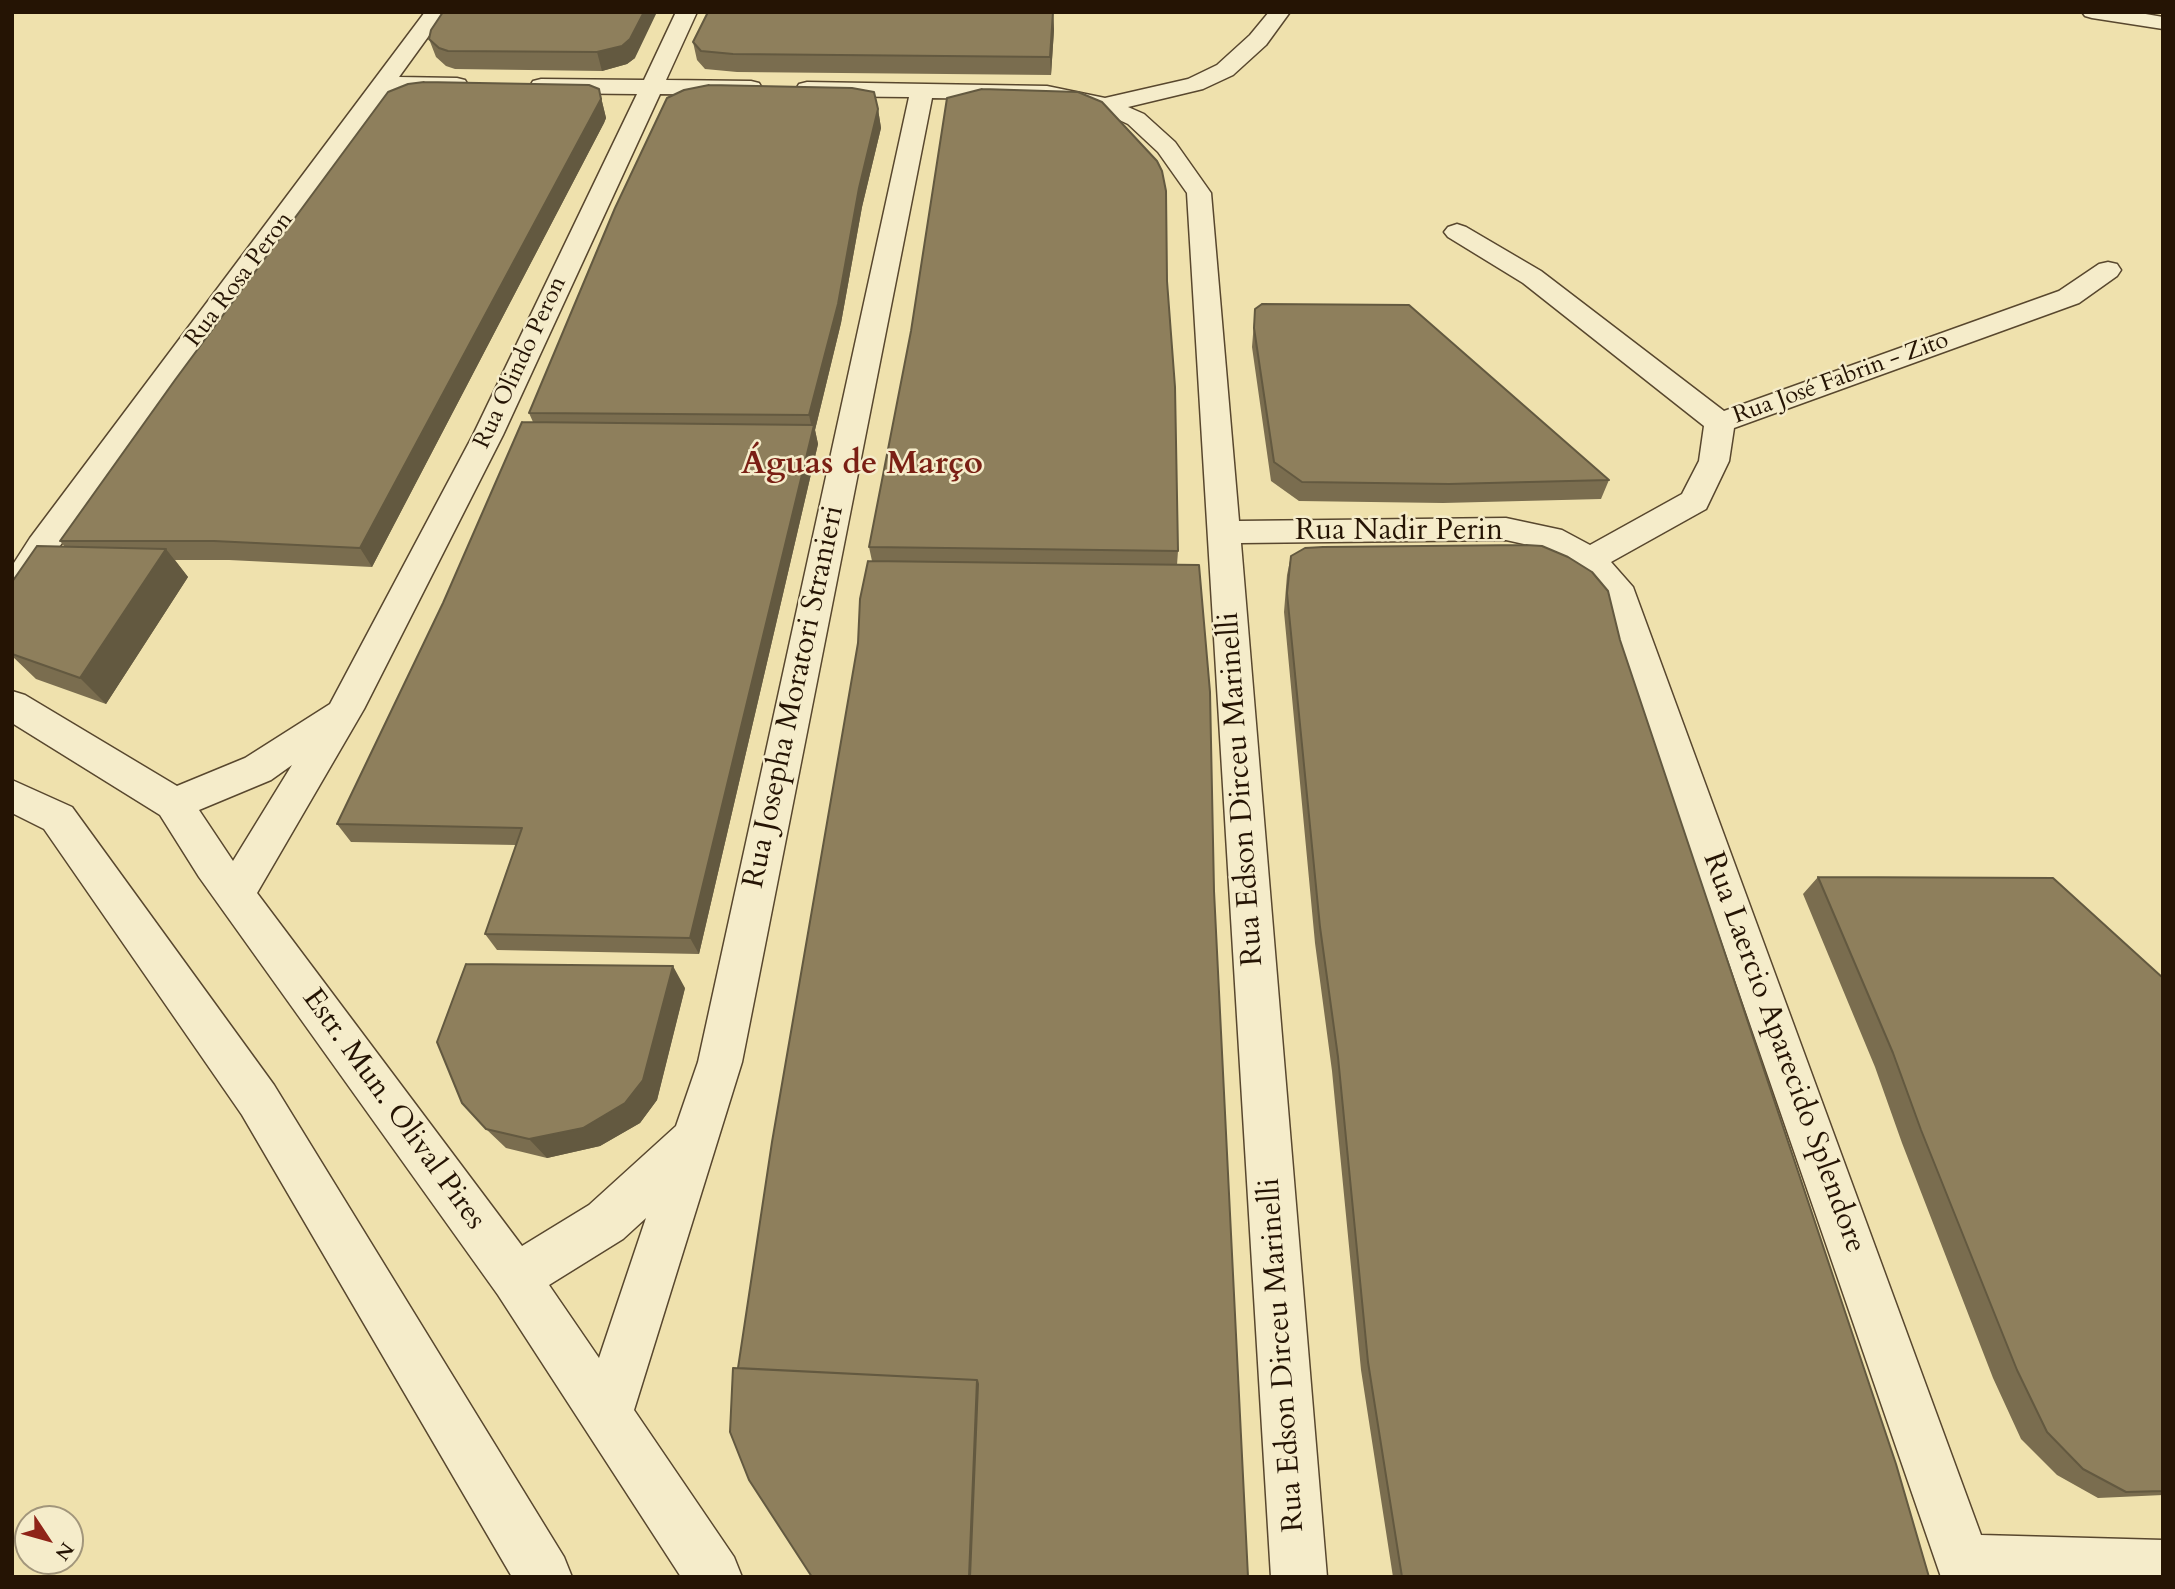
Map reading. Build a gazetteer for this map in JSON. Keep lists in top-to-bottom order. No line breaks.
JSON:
{"streets":{"street":["Rua Rosa Peron","Rua Olindo Peron","Rua José Fabrin - Zito","Rua Nadir Perin","Rua Josepha Moratori Stranieri","Rua Edson Dirceu Marinelli","Rua Laercio Aparecido Splendore","Estr. Mun. Olival Pires"]},"crossings":[["Rua Olindo Peron","Rua Edson Dirceu Marinelli"],["Rua Olindo Peron","Estr. Mun. Olival Pires"],["Rua José Fabrin - Zito","Rua Nadir Perin"],["Rua José Fabrin - Zito","Rua Laercio Aparecido Splendore"],["Rua Nadir Perin","Rua Edson Dirceu Marinelli"],["Rua Nadir Perin","Rua Laercio Aparecido Splendore"],["Rua Josepha Moratori Stranieri","Rua Edson Dirceu Marinelli"],["Rua Josepha Moratori Stranieri","Estr. Mun. Olival Pires"]],"districts":["Águas de Março"],"north":"bottom right"}
